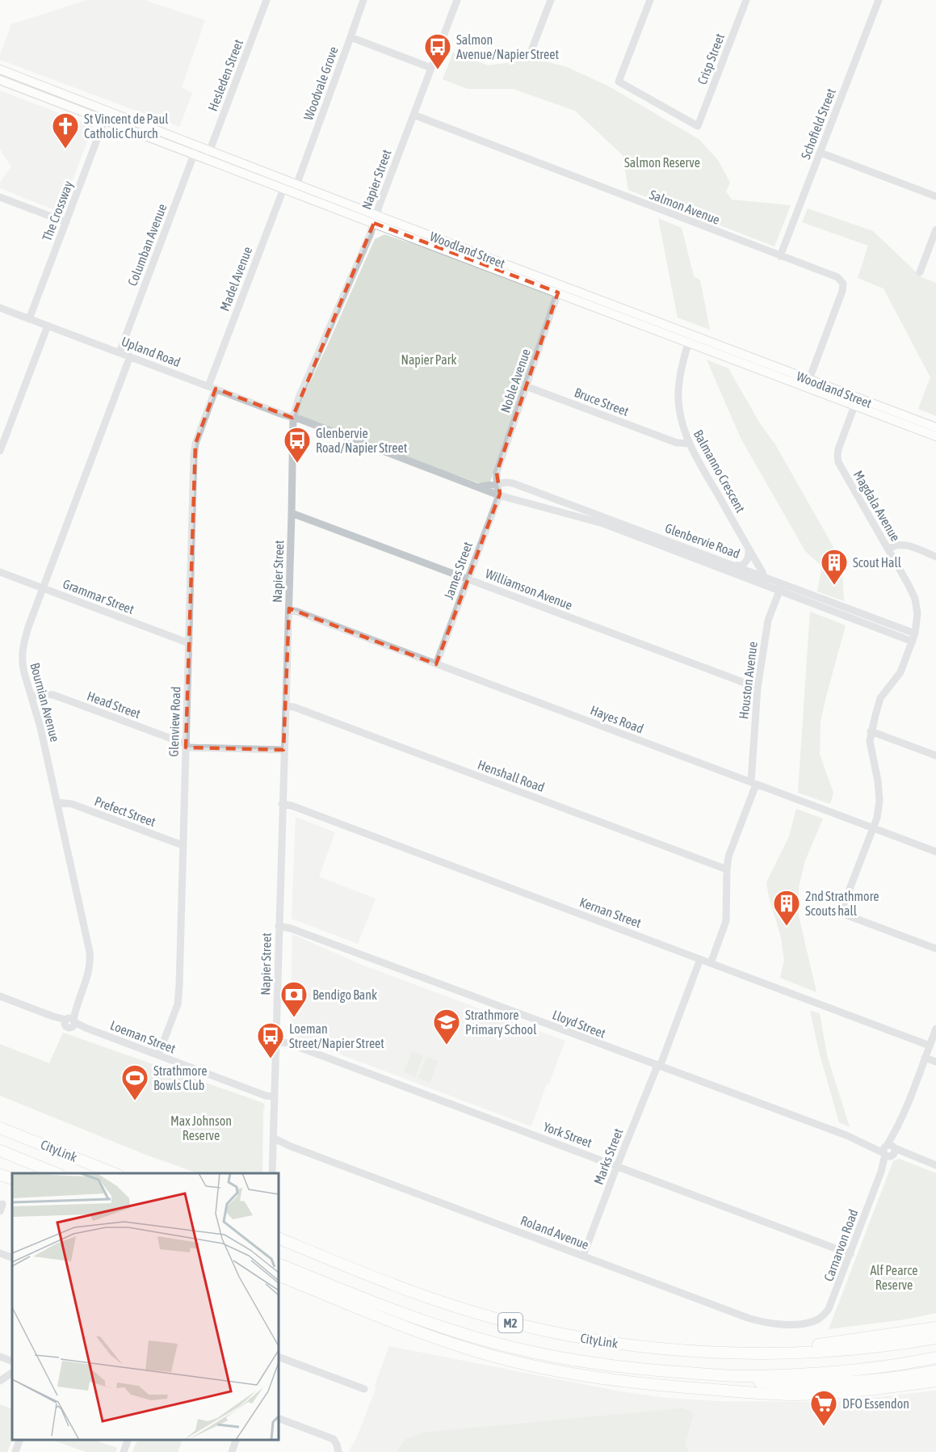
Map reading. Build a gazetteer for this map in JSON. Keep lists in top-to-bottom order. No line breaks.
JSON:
{"streets":{"highway":["CityLink","M2"],"main road":["Woodland Street"],"street":["Crisp Street","Hesleden Street","Woodvale Grove","Schofield Street","Napier Street","Salmon Avenue","The Crossway","Columban Avenue","Madel Avenue","Upland Road","Noble Avenue","Bruce Street","Balmanno Crescent","Magdala Avenue","Glenbervie Road","James Street","Williamson Avenue","Grammar Street","Houston Avenue","Bournian Avenue","Head Street","Hayes Road","Glenview Road","Henshall Road","Prefect Street","Kernan Street","Lloyd Street","Loeman Street","York Street","Marks Street","Roland Avenue","Carnarvon Road"]},"crossings":[["Hesleden Street","Woodland Street"],["Woodvale Grove","Napier Street"],["Woodvale Grove","Woodland Street"],["Schofield Street","Salmon Avenue"],["Napier Street","Salmon Avenue"],["Napier Street","Woodland Street"],["Napier Street","Upland Road"],["Napier Street","Glenbervie Road"],["Napier Street","Williamson Avenue"],["Napier Street","Head Street"],["Napier Street","Hayes Road"],["Napier Street","Henshall Road"],["Napier Street","Kernan Street"],["Napier Street","Lloyd Street"],["Napier Street","Loeman Street"],["Napier Street","York Street"],["Napier Street","Roland Avenue"],["Salmon Avenue","Woodland Street"],["The Crossway","Woodland Street"],["The Crossway","Upland Road"],["Columban Avenue","Woodland Street"],["Columban Avenue","Upland Road"],["Woodland Street","Madel Avenue"],["Woodland Street","Noble Avenue"],["Woodland Street","Balmanno Crescent"],["Woodland Street","Magdala Avenue"],["Madel Avenue","Upland Road"],["Madel Avenue","Glenview Road"],["Upland Road","Glenbervie Road"],["Upland Road","Bournian Avenue"],["Upland Road","Glenview Road"],["Noble Avenue","Bruce Street"],["Noble Avenue","Glenbervie Road"],["Noble Avenue","James Street"],["Bruce Street","Balmanno Crescent"],["Balmanno Crescent","Glenbervie Road"],["Magdala Avenue","Glenbervie Road"],["Magdala Avenue","Hayes Road"],["Glenbervie Road","James Street"],["Glenbervie Road","Houston Avenue"],["James Street","Williamson Avenue"],["James Street","Hayes Road"],["Williamson Avenue","Houston Avenue"],["Grammar Street","Bournian Avenue"],["Grammar Street","Glenview Road"],["Houston Avenue","Hayes Road"],["Houston Avenue","Henshall Road"],["Houston Avenue","Kernan Street"],["Bournian Avenue","Head Street"],["Bournian Avenue","Prefect Street"],["Bournian Avenue","Loeman Street"],["Head Street","Glenview Road"],["Glenview Road","Prefect Street"],["Glenview Road","Loeman Street"],["Kernan Street","Marks Street"],["Kernan Street","Carnarvon Road"],["Lloyd Street","Marks Street"],["Lloyd Street","Carnarvon Road"],["York Street","Marks Street"],["York Street","Carnarvon Road"],["Marks Street","Roland Avenue"],["Roland Avenue","Carnarvon Road"]],"parks":["Salmon Reserve","Napier Park","Max Johnson Reserve","Alf Pearce Reserve"],"places":{"bus stop":["Salmon Avenue/Napier Street","Glenbervie Road/Napier Street","Loeman Street/Napier Street"],"church":["St Vincent de Paul Catholic Church"],"building":["Scout Hall","2nd Strathmore Scouts hall"],"bank":["Bendigo Bank"],"school or university":["Strathmore Primary School"],"sports":["Strathmore Bowls Club"],"supermarket":["DFO Essendon"]}}
